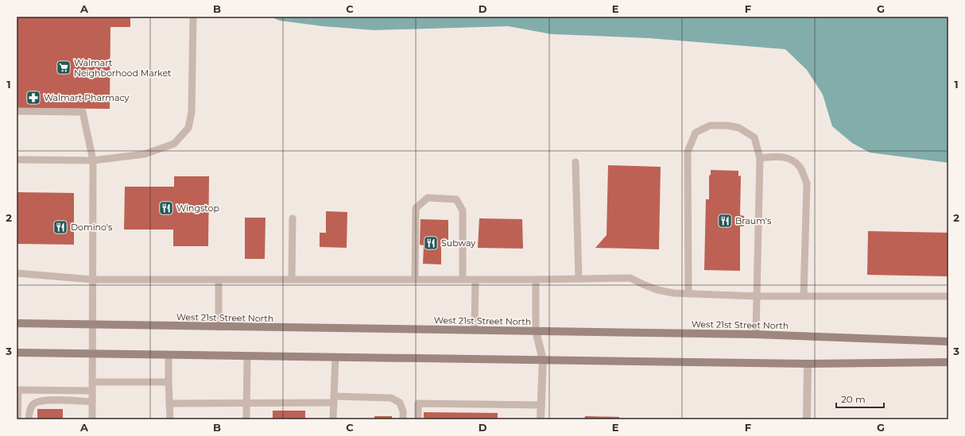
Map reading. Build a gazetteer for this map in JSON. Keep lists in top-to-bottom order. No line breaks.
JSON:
{"streets":{"main road":["West 21st Street North"]},"places":{"supermarket":["Walmart Neighborhood Market"],"pharmacy":["Walmart Pharmacy"],"restaurant":["Wingstop","Braum's","Domino's","Subway"]},"scale_bar":"20 m","grid":{"columns":["A","B","C","D","E","F","G"],"rows":["1","2","3"]}}
